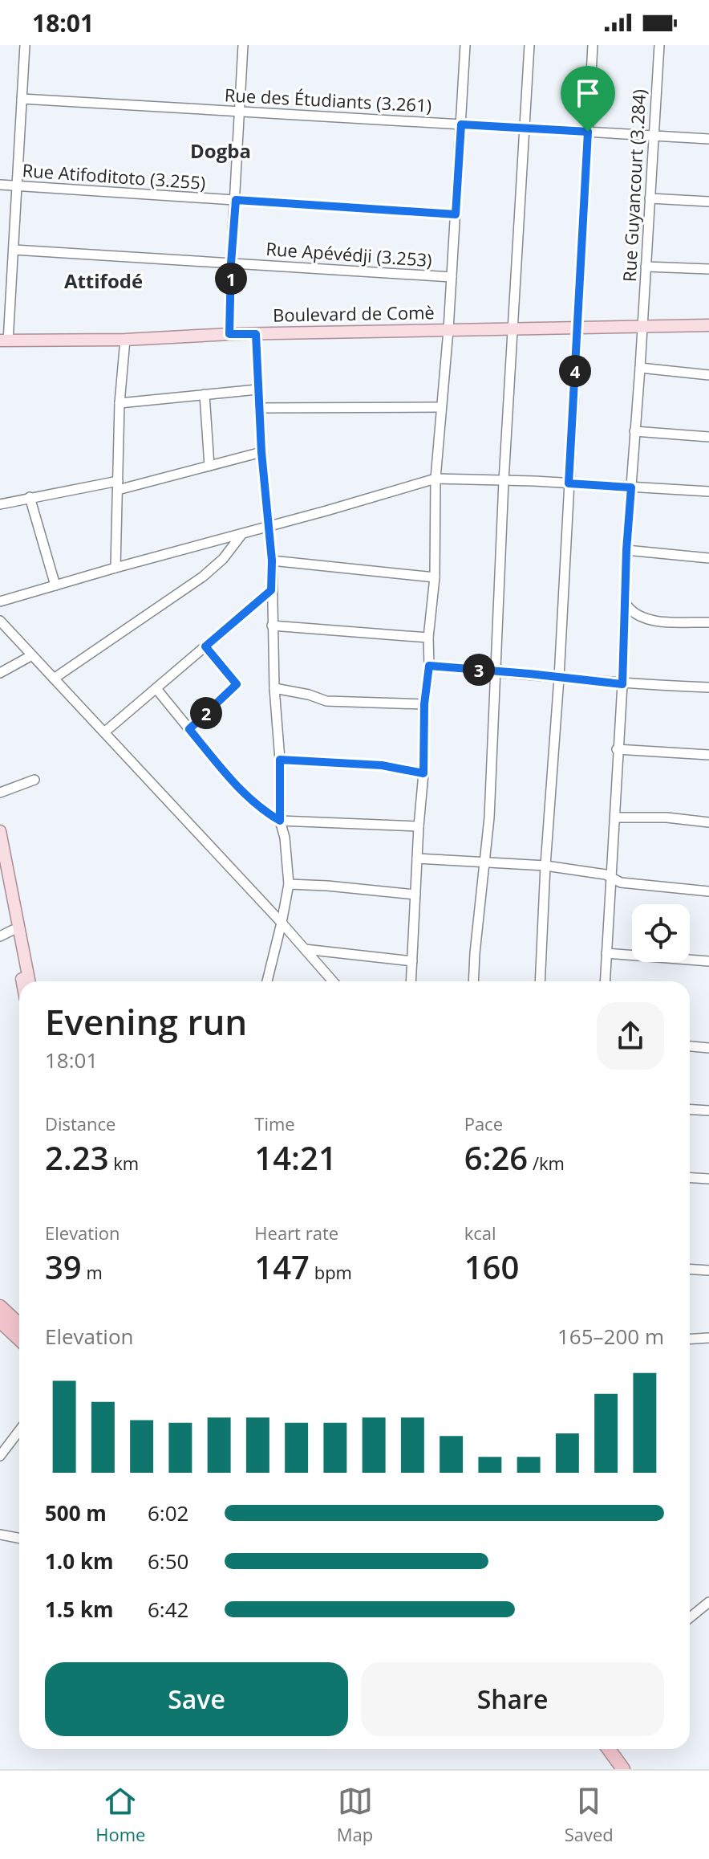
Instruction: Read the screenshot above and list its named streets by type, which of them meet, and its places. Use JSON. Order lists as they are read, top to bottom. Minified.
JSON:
{"streets":{"main road":["Boulevard de Comè"],"street":["Rue des Étudiants (3.261)","Rue Atifoditoto (3.255)","Rue Guyancourt (3.284)","Rue Apévédji (3.253)"]},"crossings":[["Rue des Étudiants (3.261)","Rue Guyancourt (3.284)"],["Rue Guyancourt (3.284)","Boulevard de Comè"]],"districts":["Dogba","Attifodé"],"page":{"status":"18:01","pins":["1","4","3","2"],"heading":["Evening run","18:01"],"stats":[["Distance","2.23 km"],["Time","14:21"],["Pace","6:26 /km"],["Elevation","39 m"],["Heart rate","147 bpm"],["kcal","160"]],"chart":["Elevation","165–200 m"],"list":[{"name":"500 m","note":"6:02"},{"name":"1.0 km","note":"6:50"},{"name":"1.5 km","note":"6:42"}],"buttons":["Save","Share"],"tabs":["Home","Map","Saved"]}}
